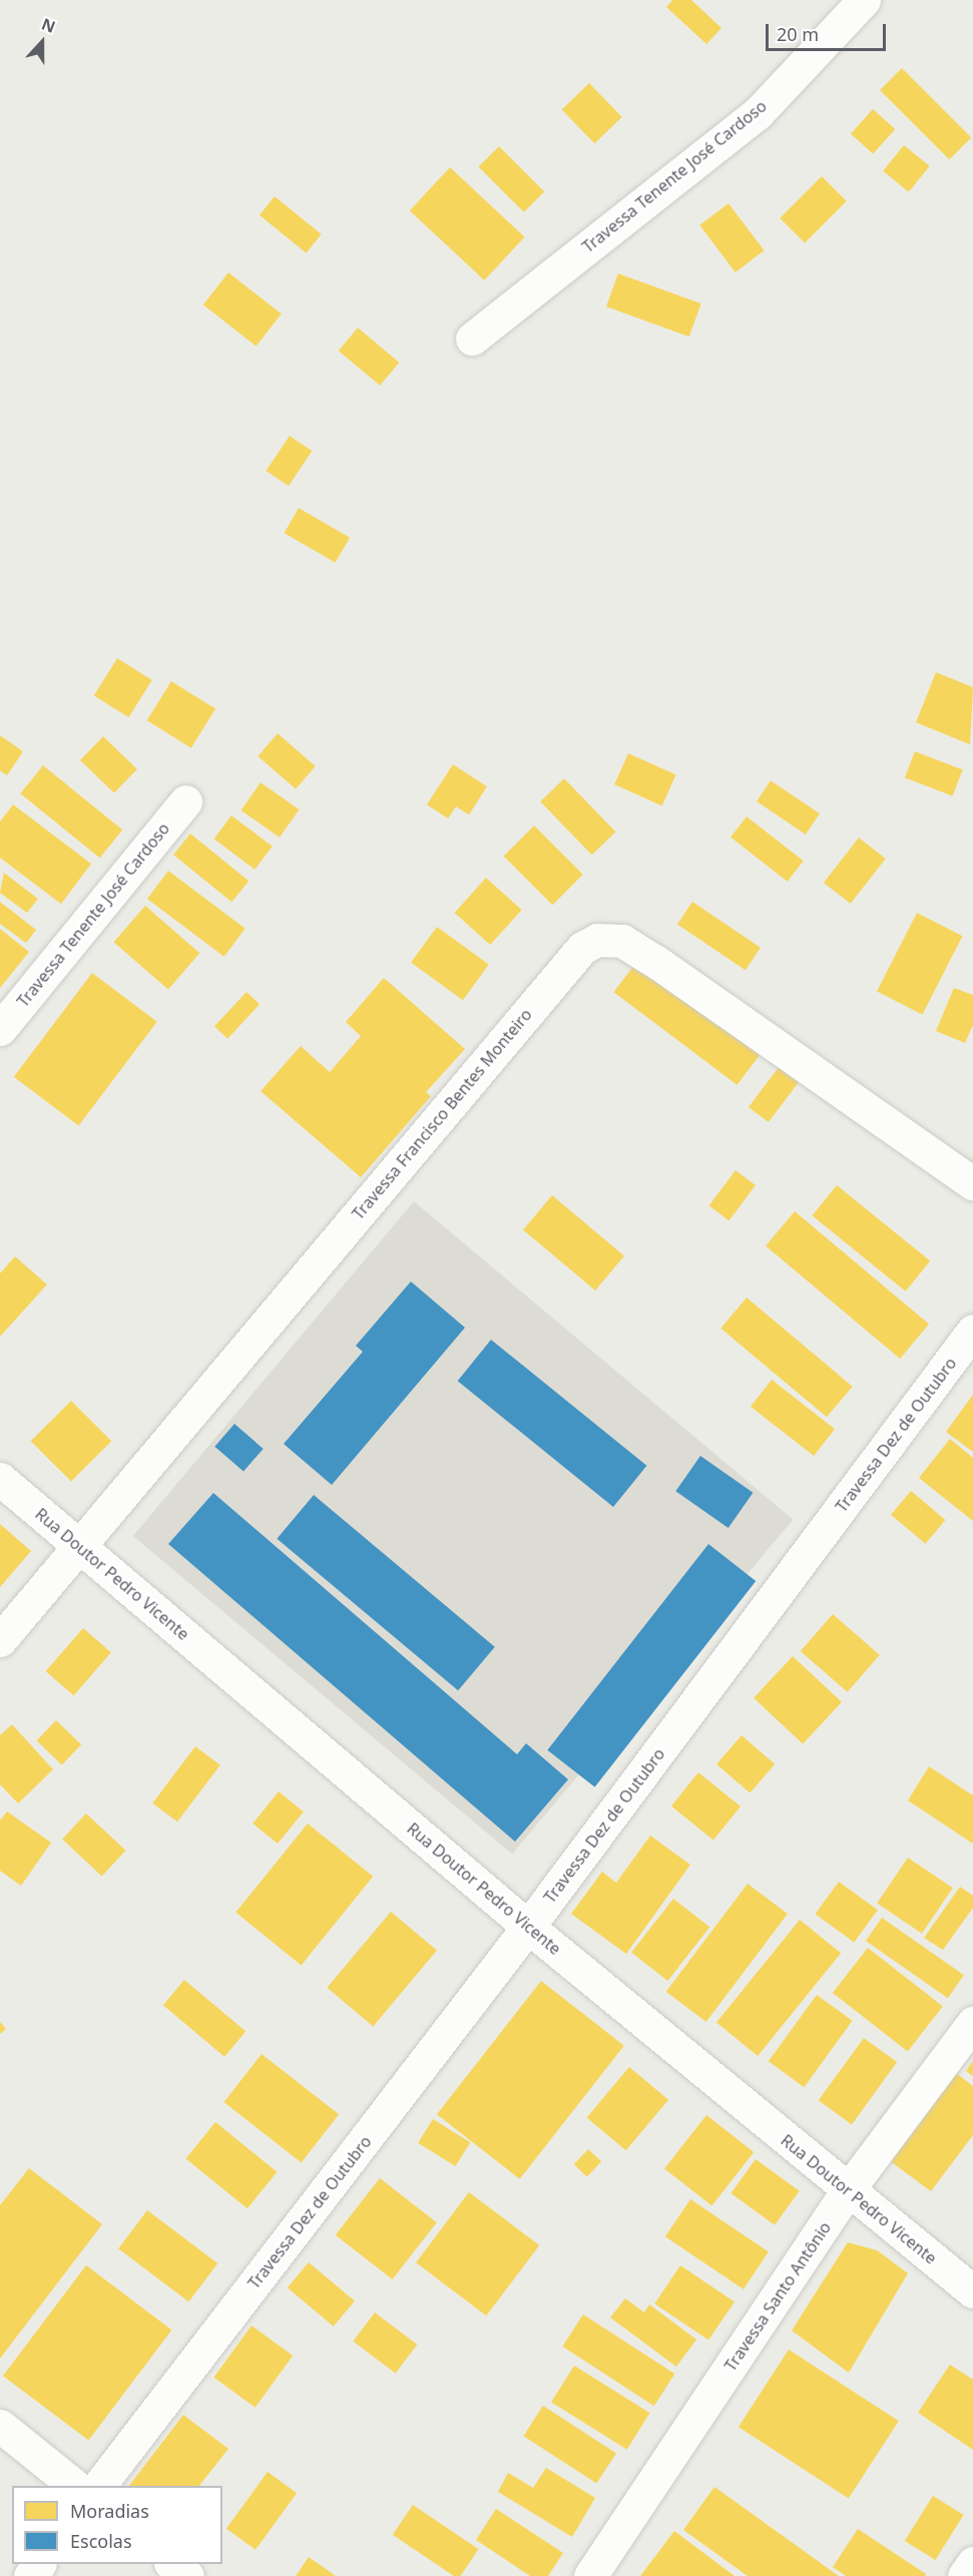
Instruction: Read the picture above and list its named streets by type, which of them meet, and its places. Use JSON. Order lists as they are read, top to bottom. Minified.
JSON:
{"streets":{"street":["Travessa Tenente José Cardoso","Travessa Francisco Bentes Monteiro","Travessa Dez de Outubro","Rua Doutor Pedro Vicente","Travessa Santo Antônio"]},"crossings":[["Travessa Francisco Bentes Monteiro","Rua Doutor Pedro Vicente"],["Travessa Dez de Outubro","Rua Doutor Pedro Vicente"],["Rua Doutor Pedro Vicente","Travessa Santo Antônio"]],"legend":["Moradias","Escolas"],"scale_bar":"20 m","north":"top"}
